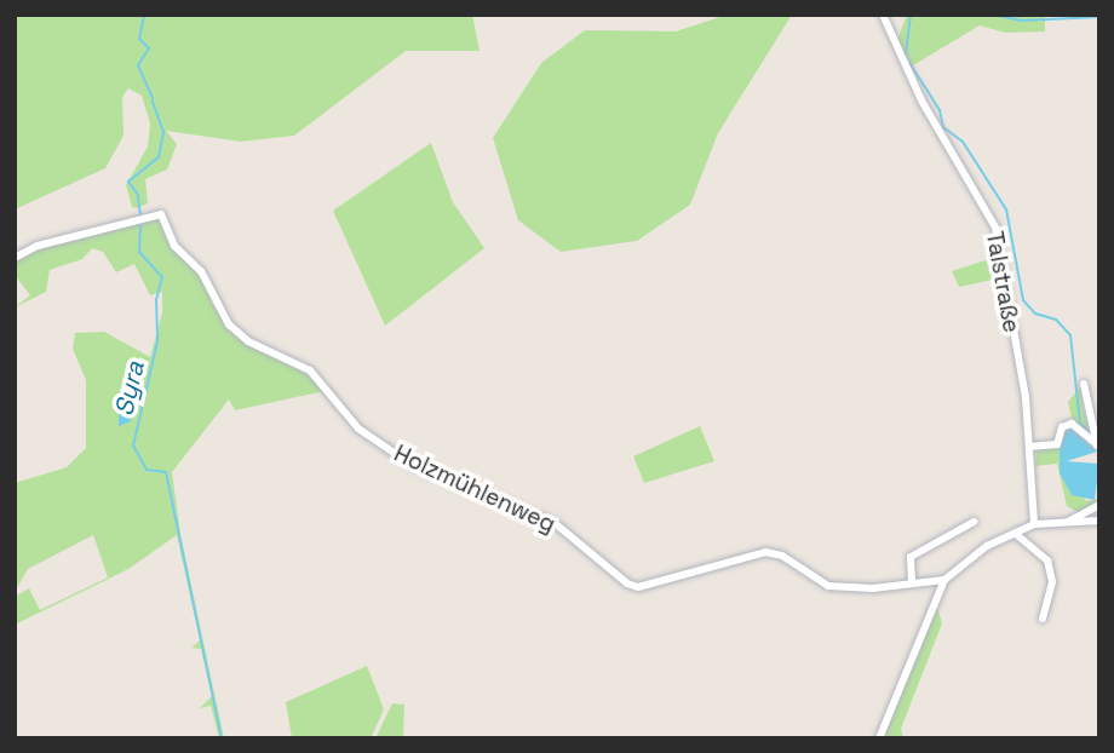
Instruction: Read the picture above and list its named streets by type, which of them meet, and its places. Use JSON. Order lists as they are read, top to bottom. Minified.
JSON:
{"streets":{"street":["Talstraße","Holzmühlenweg"]},"water":["Syra"]}
